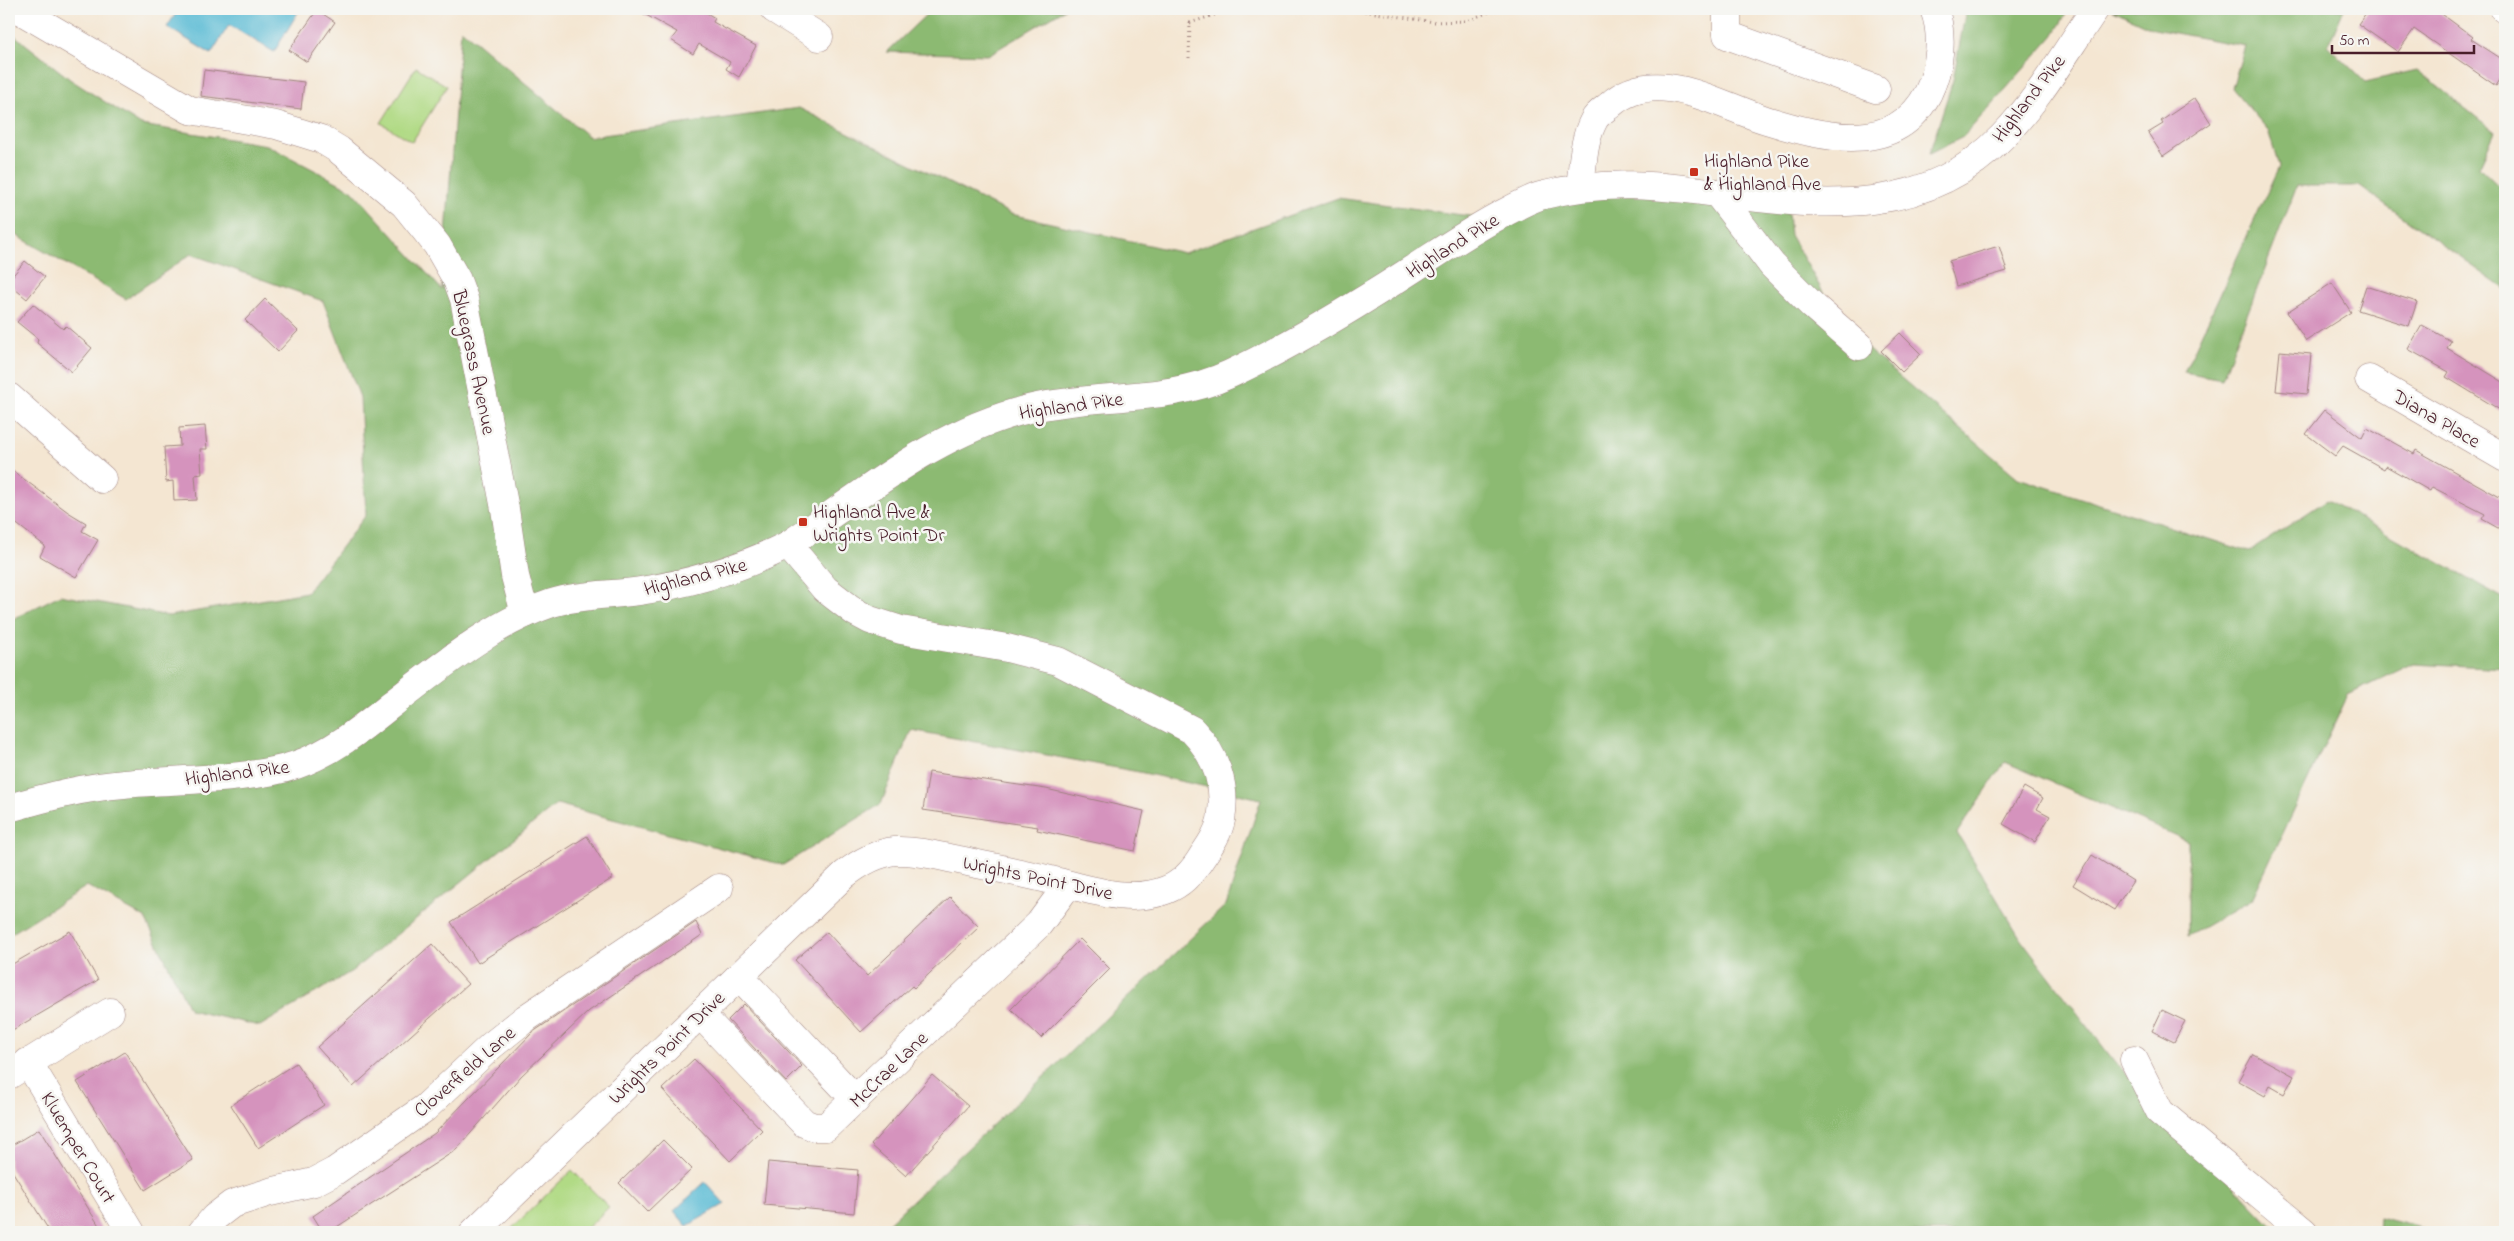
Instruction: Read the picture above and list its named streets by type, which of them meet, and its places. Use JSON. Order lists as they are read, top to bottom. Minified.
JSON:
{"streets":{"street":["Highland Pike","Bluegrass Avenue","Diana Place","Wrights Point Drive","McCrae Lane","Cloverfield Lane","Kluemper Court"]},"crossings":[["Highland Pike","Bluegrass Avenue"],["Highland Pike","Wrights Point Drive"],["Wrights Point Drive","McCrae Lane"]],"places":{"transit":["Highland Pike & Highland Ave","Highland Ave & Wrights Point Dr"]},"scale_bar":"50 m"}
